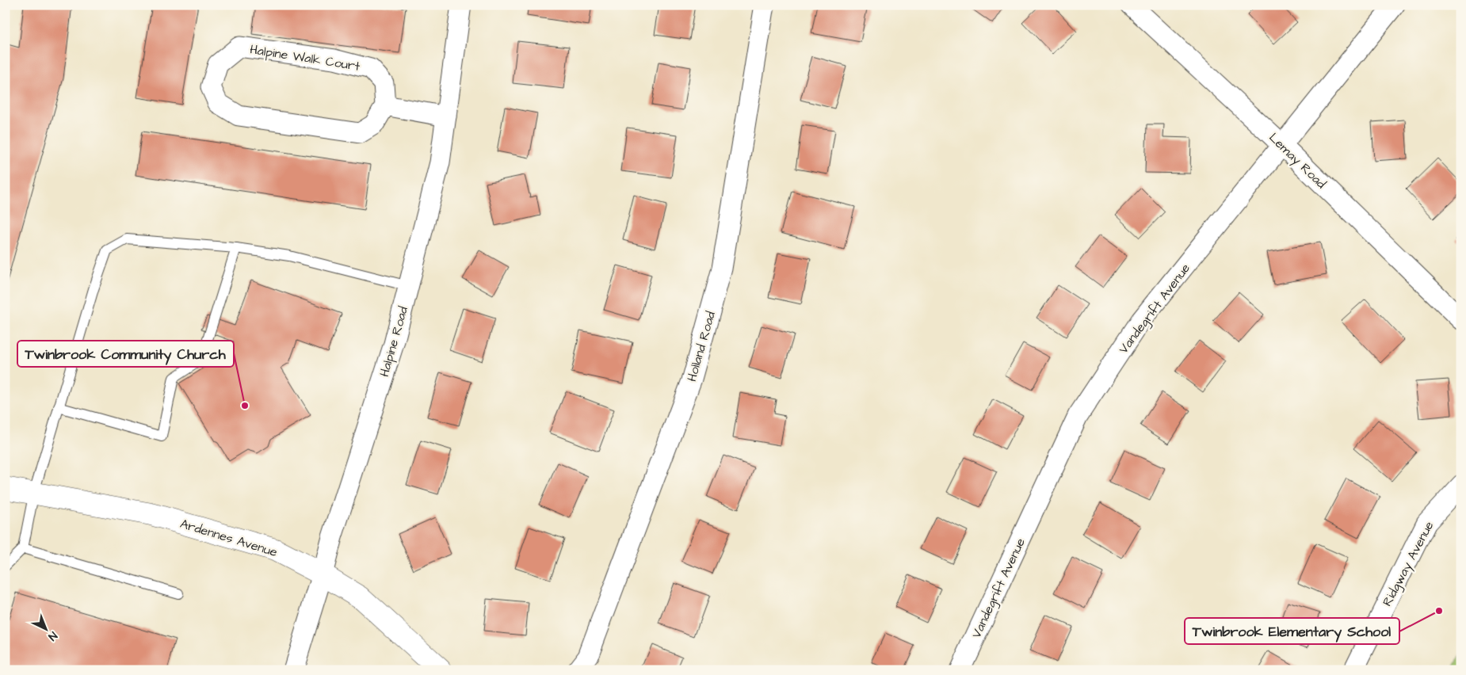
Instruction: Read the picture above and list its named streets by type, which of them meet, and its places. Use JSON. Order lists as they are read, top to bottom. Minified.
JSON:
{"streets":{"street":["Halpine Walk Court","Lemay Road","Vandegrift Avenue","Halpine Road","Holland Road","Ardennes Avenue","Ridgway Avenue"]},"crossings":[["Lemay Road","Vandegrift Avenue"],["Halpine Road","Ardennes Avenue"]],"places":["Twinbrook Community Church","Twinbrook Elementary School"],"north":"bottom right"}
